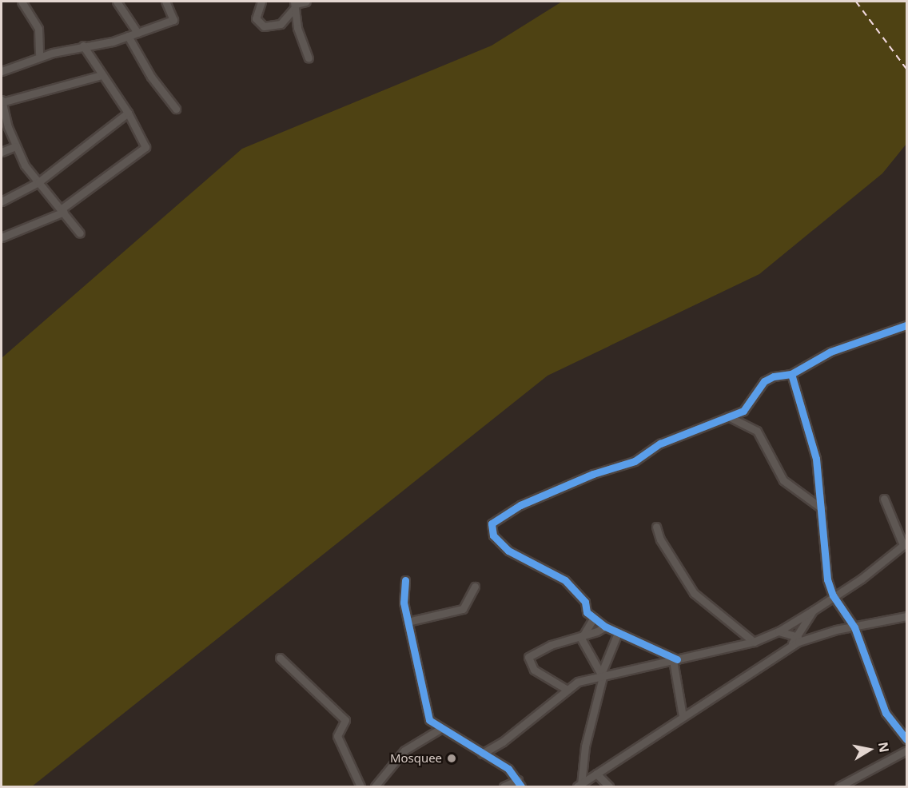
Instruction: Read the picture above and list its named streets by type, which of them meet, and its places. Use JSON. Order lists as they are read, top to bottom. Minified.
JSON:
{"places":["Mosquee"],"north":"right"}
